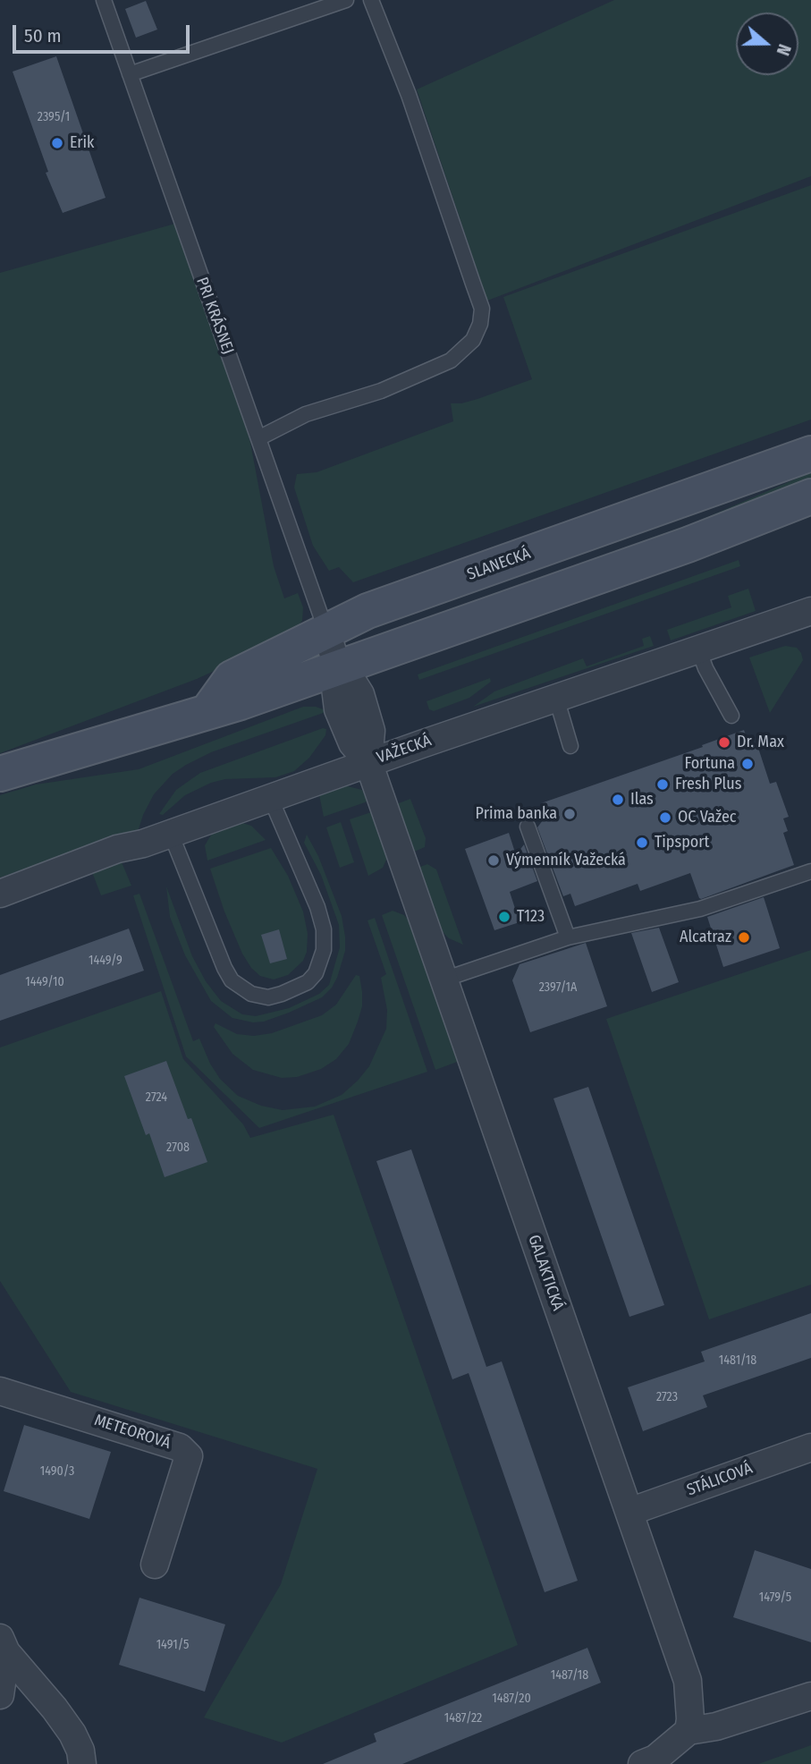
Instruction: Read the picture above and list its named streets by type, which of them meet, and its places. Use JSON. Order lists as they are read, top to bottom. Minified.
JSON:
{"streets":{"main road":["SLANECKÁ"],"street":["VAŽECKÁ","GALAKTICKÁ","METEOROVÁ","STÁLICOVÁ"],"lane":["PRI KRÁSNEJ"]},"crossings":[["PRI KRÁSNEJ","SLANECKÁ"],["PRI KRÁSNEJ","GALAKTICKÁ"],["SLANECKÁ","GALAKTICKÁ"],["VAŽECKÁ","GALAKTICKÁ"],["GALAKTICKÁ","STÁLICOVÁ"]],"places":["Erik","Dr. Max","Fortuna","Fresh Plus","Ilas","Prima banka","OC Važec","Tipsport","Výmenník Važecká","T123","Alcatraz"],"house_numbers":["2395/1","1449/9","1449/10","2397/1A","2724","2708","1481/18","2723","1490/3","1479/5","1491/5","1487/18","1487/20","1487/22"],"scale_bar":"50 m","north":"right"}
